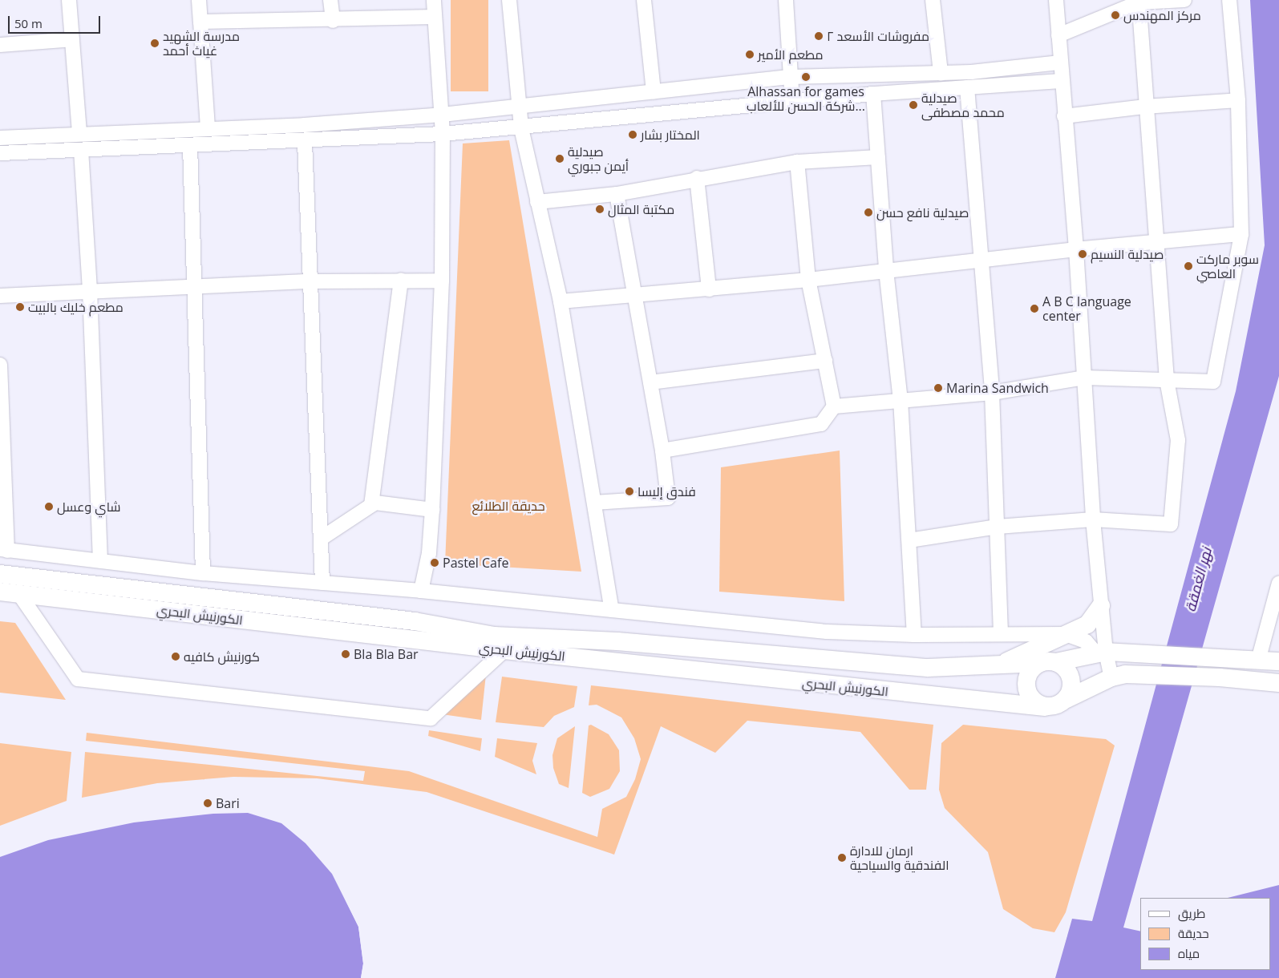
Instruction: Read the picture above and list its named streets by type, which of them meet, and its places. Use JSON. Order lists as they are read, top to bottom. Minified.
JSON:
{"streets":{"main road":["الكورنيش البحري"]},"water":["نهر الغمقة"],"parks":["حديقة الطلائع"],"places":["مركز المهندس","مفروشات الأسعد ٢","مدرسة الشهيد غياث أحمد","مطعم الأمير","Alhassan for games شركة الحسن للألعاب...","صيدلية محمد مصطفى","المختار بشار","صيدلية أيمن جبوري","مكتبة المثال","صيدلية نافع حسن","صيدلية النسيم","سوبر ماركت العاصي","مطعم خليك بالبيت","A B C language center","Marina Sandwich","فندق إليسا","شاي وعسل","Pastel Cafe","Bla Bla Bar","كورنيش كافيه","Bari","ارمان للادارة الفندقية والسياحية"],"legend":["طريق","حديقة","مياه"],"scale_bar":"50 m"}
